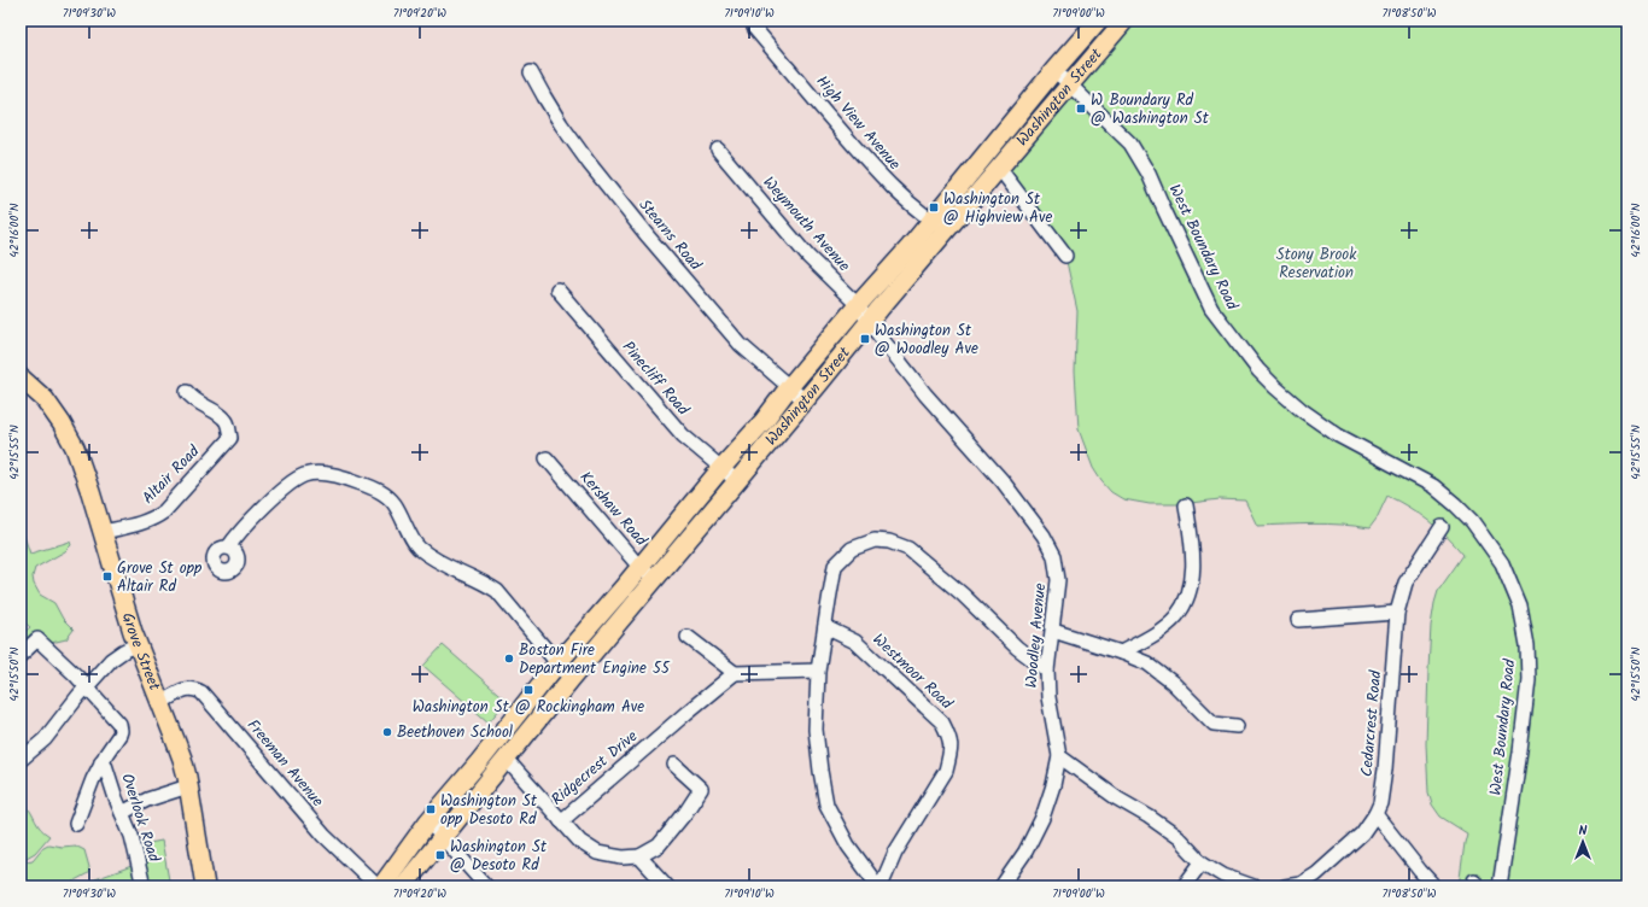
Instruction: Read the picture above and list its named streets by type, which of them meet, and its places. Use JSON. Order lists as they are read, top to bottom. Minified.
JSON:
{"streets":{"main road":["Washington Street","Grove Street"],"street":["High View Avenue","Weymouth Avenue","Stearns Road","West Boundary Road","Pinecliff Road","Altair Road","Kershaw Road","Woodley Avenue","Westmoor Road","Cedarcrest Road","Freeman Avenue","Ridgecrest Drive","Overlook Road"]},"crossings":[["Washington Street","High View Avenue"],["Washington Street","Weymouth Avenue"],["Washington Street","Stearns Road"],["Washington Street","West Boundary Road"],["Washington Street","Pinecliff Road"],["Washington Street","Kershaw Road"],["Washington Street","Woodley Avenue"],["Washington Street","Freeman Avenue"],["Washington Street","Ridgecrest Drive"],["Weymouth Avenue","Woodley Avenue"],["Altair Road","Grove Street"],["Grove Street","Freeman Avenue"]],"parks":["Stony Brook Reservation"],"places":{"transit":["W Boundary Rd @ Washington St","Washington St @ Highview Ave","Washington St @ Woodley Ave","Grove St opp Altair Rd","Washington St @ Rockingham Ave","Washington St opp Desoto Rd","Washington St @ Desoto Rd"],"other":["Boston Fire Department Engine 55","Beethoven School"]},"north":"top","coordinates":["71°09'30\"W","71°09'20\"W","71°09'10\"W","71°09'00\"W","71°08'50\"W","42°16'00\"N","42°15'55\"N","42°15'50\"N"]}
